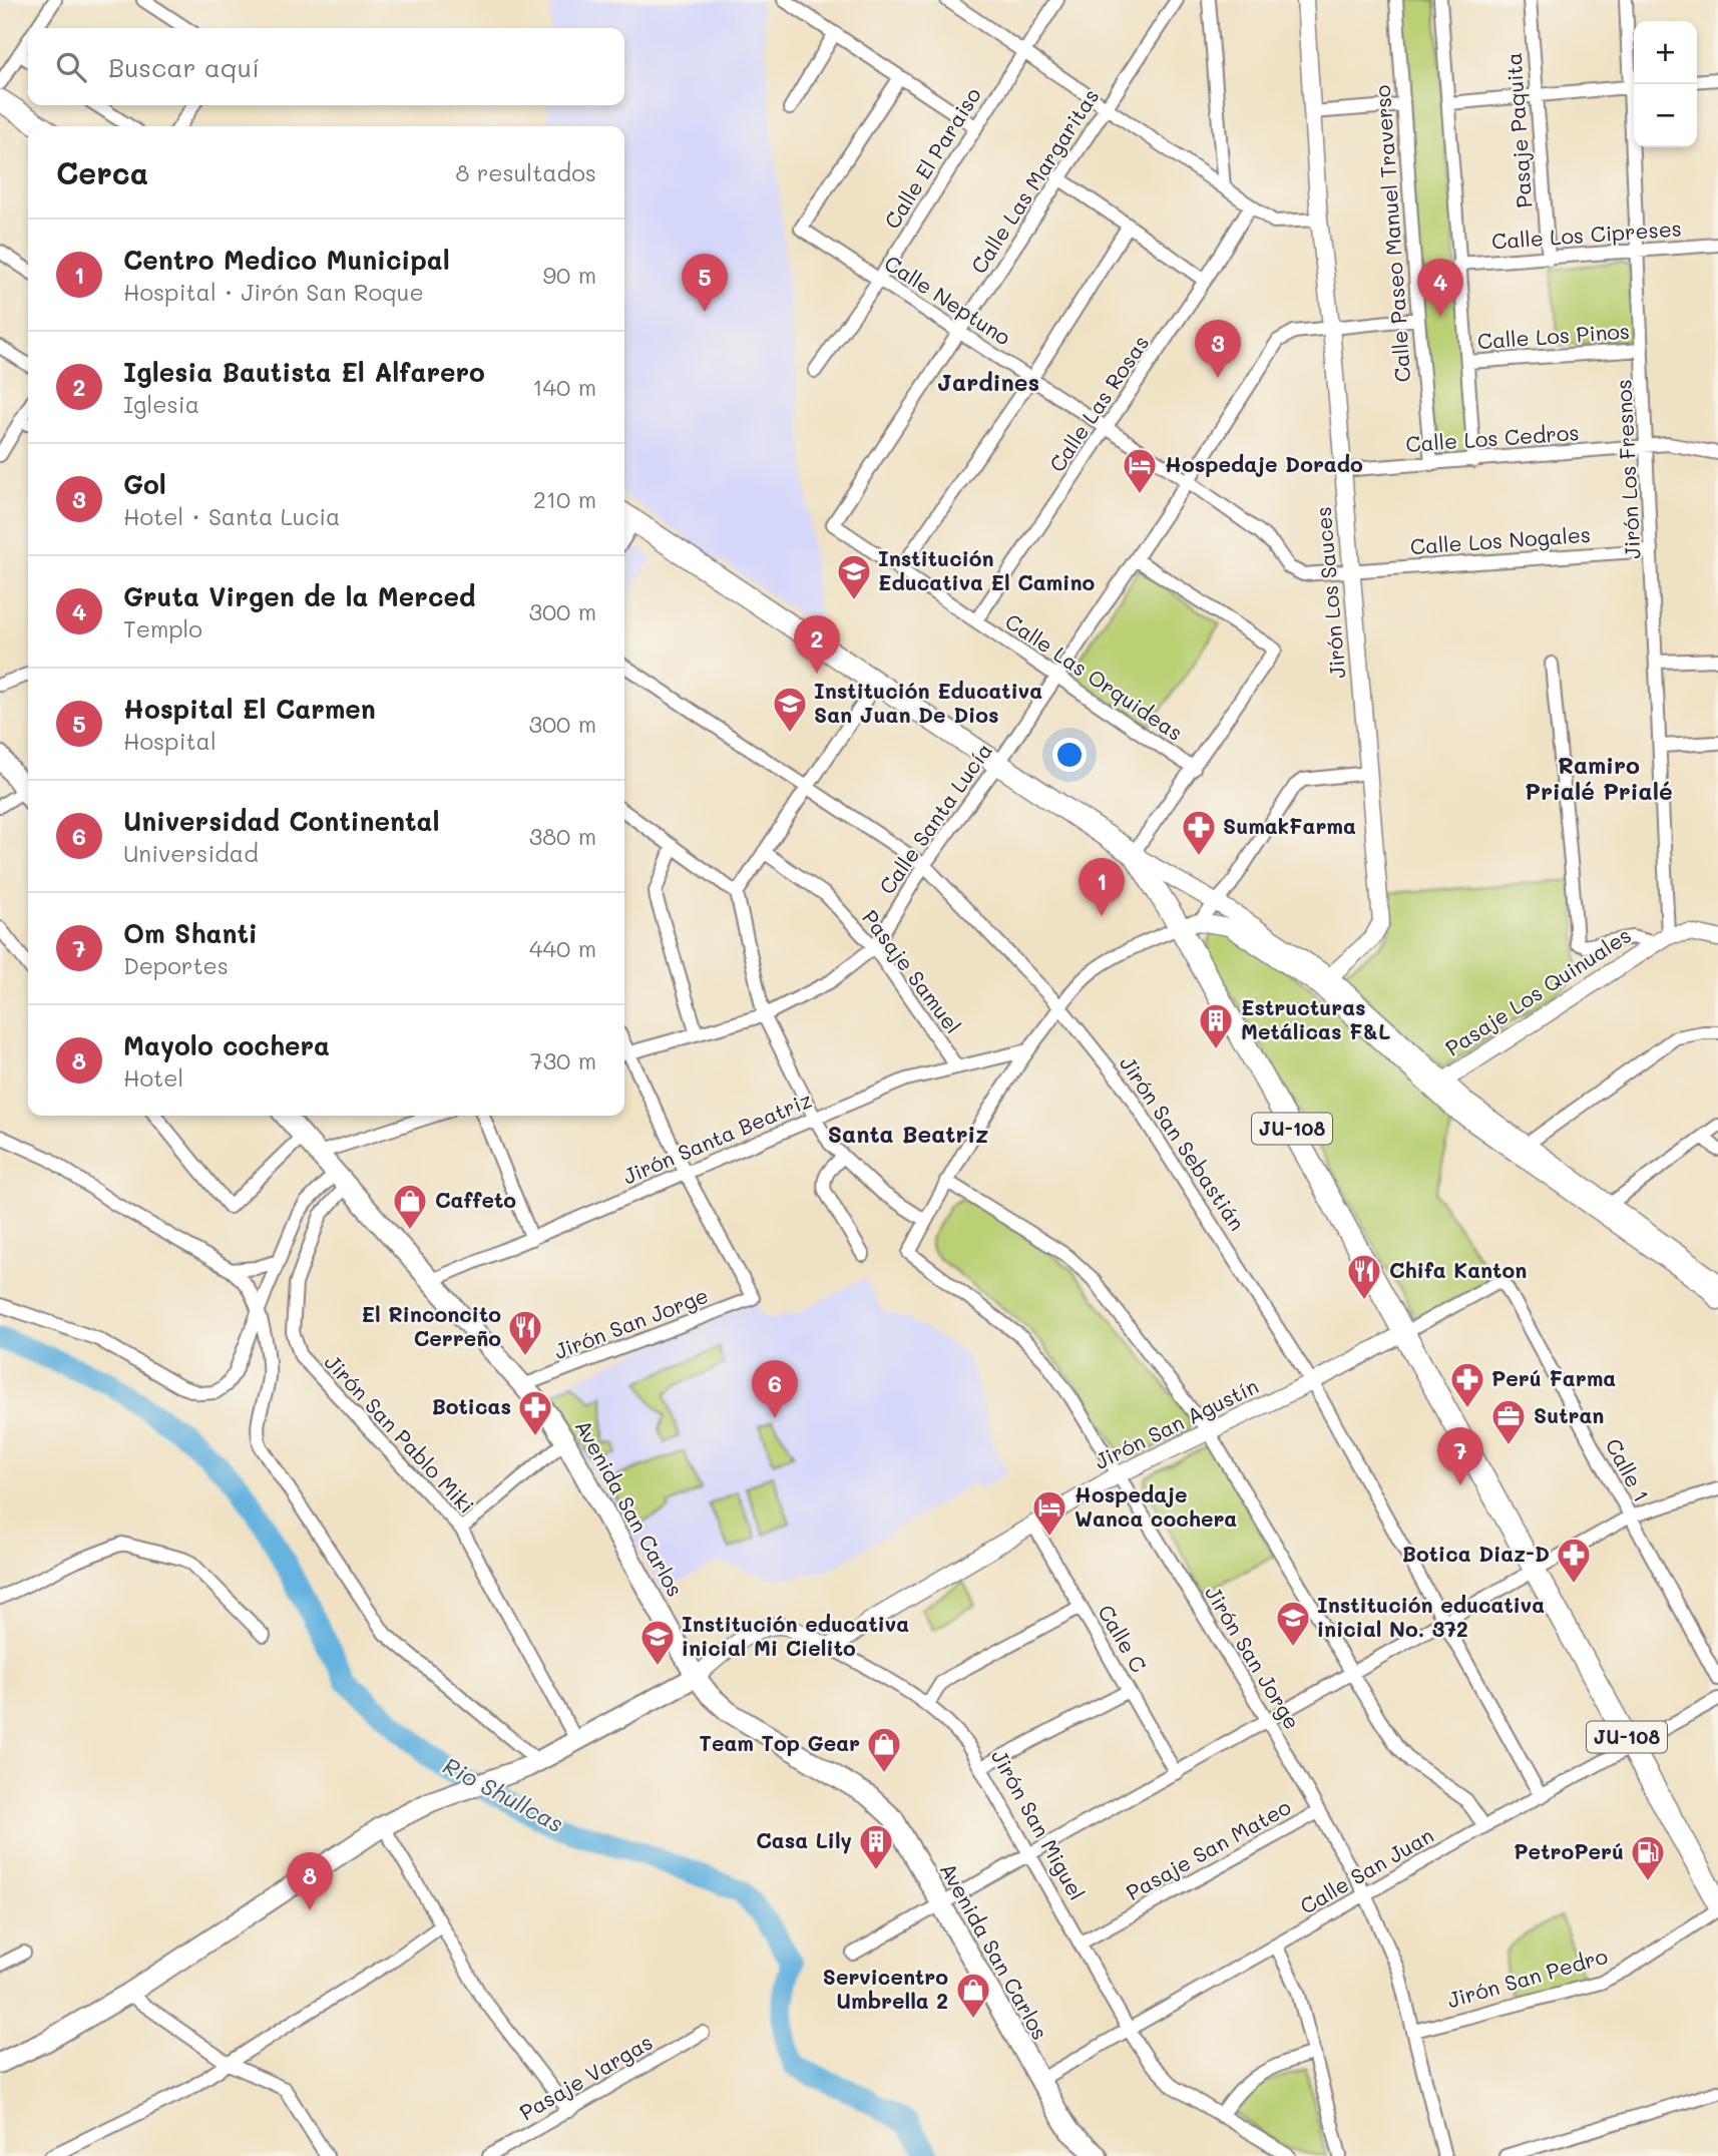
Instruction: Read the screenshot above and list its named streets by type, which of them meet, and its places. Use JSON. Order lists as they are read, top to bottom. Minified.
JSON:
{"streets":{"main road":["JU-108","Avenida San Carlos"],"street":["Pasaje Paquita","Calle El Paraiso","Calle Las Margaritas","Calle Paseo Manuel Traverso","Calle Los Cipreses","Calle Neptuno","Calle Los Pinos","Calle Las Rosas","Calle Los Cedros","Jirón Los Fresnos","Calle Los Nogales","Jirón Los Sauces","Calle Las Orquideas","Calle Santa Lucía","Pasaje Samuel","Pasaje Los Quinuales","Jirón Santa Beatriz","Jirón San Sebastián","Jirón San Jorge","Jirón San Agustín","Jirón San Pablo Miki","Calle 1","Calle C","Jirón San Miguel","Pasaje San Mateo","Calle San Juan","Jirón San Pedro","Pasaje Vargas"]},"crossings":[["Pasaje Paquita","Calle Los Cipreses"],["Calle El Paraiso","Calle Neptuno"],["Calle Las Margaritas","Calle Neptuno"],["Calle Las Margaritas","Calle Las Orquideas"],["Calle Paseo Manuel Traverso","Calle Los Cedros"],["Calle Paseo Manuel Traverso","Calle Santa Lucía"],["Calle Los Cipreses","Jirón Los Fresnos"],["Calle Neptuno","Calle Las Rosas"],["Calle Neptuno","Calle Los Nogales"],["Calle Neptuno","Jirón Los Sauces"],["Calle Neptuno","Calle Santa Lucía"],["Calle Los Pinos","Jirón Los Fresnos"],["Calle Las Rosas","Calle Las Orquideas"],["Calle Los Cedros","Jirón Los Fresnos"],["Calle Los Cedros","Jirón Los Sauces"],["Jirón Los Fresnos","Calle Los Nogales"],["Jirón Los Fresnos","Pasaje Los Quinuales"],["Calle Los Nogales","Jirón Los Sauces"],["Jirón Los Sauces","Calle Santa Lucía"],["Calle Las Orquideas","Calle Santa Lucía"],["Calle Santa Lucía","Pasaje Samuel"],["Calle Santa Lucía","JU-108"],["Calle Santa Lucía","Jirón San Sebastián"],["Pasaje Samuel","Jirón Santa Beatriz"],["JU-108","Jirón San Agustín"],["JU-108","Calle 1"],["JU-108","Calle San Juan"],["Jirón Santa Beatriz","Jirón San Jorge"],["Jirón Santa Beatriz","Avenida San Carlos"],["Jirón San Sebastián","Jirón San Agustín"],["Jirón San Sebastián","Calle San Juan"],["Jirón San Jorge","Jirón San Agustín"],["Jirón San Jorge","Avenida San Carlos"],["Jirón San Jorge","Pasaje San Mateo"],["Jirón San Jorge","Calle San Juan"],["Jirón San Jorge","Jirón San Pedro"],["Jirón San Agustín","Calle 1"],["Jirón San Agustín","Calle C"],["Jirón San Agustín","Jirón San Miguel"],["Jirón San Pablo Miki","Avenida San Carlos"],["Avenida San Carlos","Jirón San Miguel"],["Avenida San Carlos","Calle San Juan"],["Jirón San Miguel","Pasaje San Mateo"],["Jirón San Miguel","Calle San Juan"]],"districts":["Jardines","Ramiro Prialé Prialé","Santa Beatriz"],"water":["Rio Shullcas"],"places":{"hotel":["Hospedaje Dorado","Hospedaje Wanca cochera"],"school or university":["Institución Educativa El Camino","Institución Educativa San Juan De Dios","Institución educativa inicial No. 372","Institución educativa inicial Mi Cielito"],"pharmacy":["SumakFarma","Perú Farma","Boticas","Botica Diaz-D"],"building":["Estructuras Metálicas F&L","Casa Lily"],"shop":["Caffeto","Team Top Gear","Servicentro Umbrella 2"],"restaurant":["Chifa Kanton","El Rinconcito Cerreño"],"office":["Sutran"],"fuel station":["PetroPerú"]},"page":{"map_buttons":["+","−"],"search":"Buscar aquí","heading":["Cerca","8 resultados"],"list":[{"mark":"1","name":"Centro Medico Municipal","note":"Hospital · Jirón San Roque","value":"90 m"},{"mark":"2","name":"Iglesia Bautista El Alfarero","note":"Iglesia","value":"140 m"},{"mark":"3","name":"Gol","note":"Hotel · Santa Lucia","value":"210 m"},{"mark":"4","name":"Gruta Virgen de la Merced","note":"Templo","value":"300 m"},{"mark":"5","name":"Hospital El Carmen","note":"Hospital","value":"300 m"},{"mark":"6","name":"Universidad Continental","note":"Universidad","value":"380 m"},{"mark":"7","name":"Om Shanti","note":"Deportes","value":"440 m"},{"mark":"8","name":"Mayolo cochera","note":"Hotel","value":"730 m"}],"pins":["5","4","3","2","1","6","7","8"]}}
